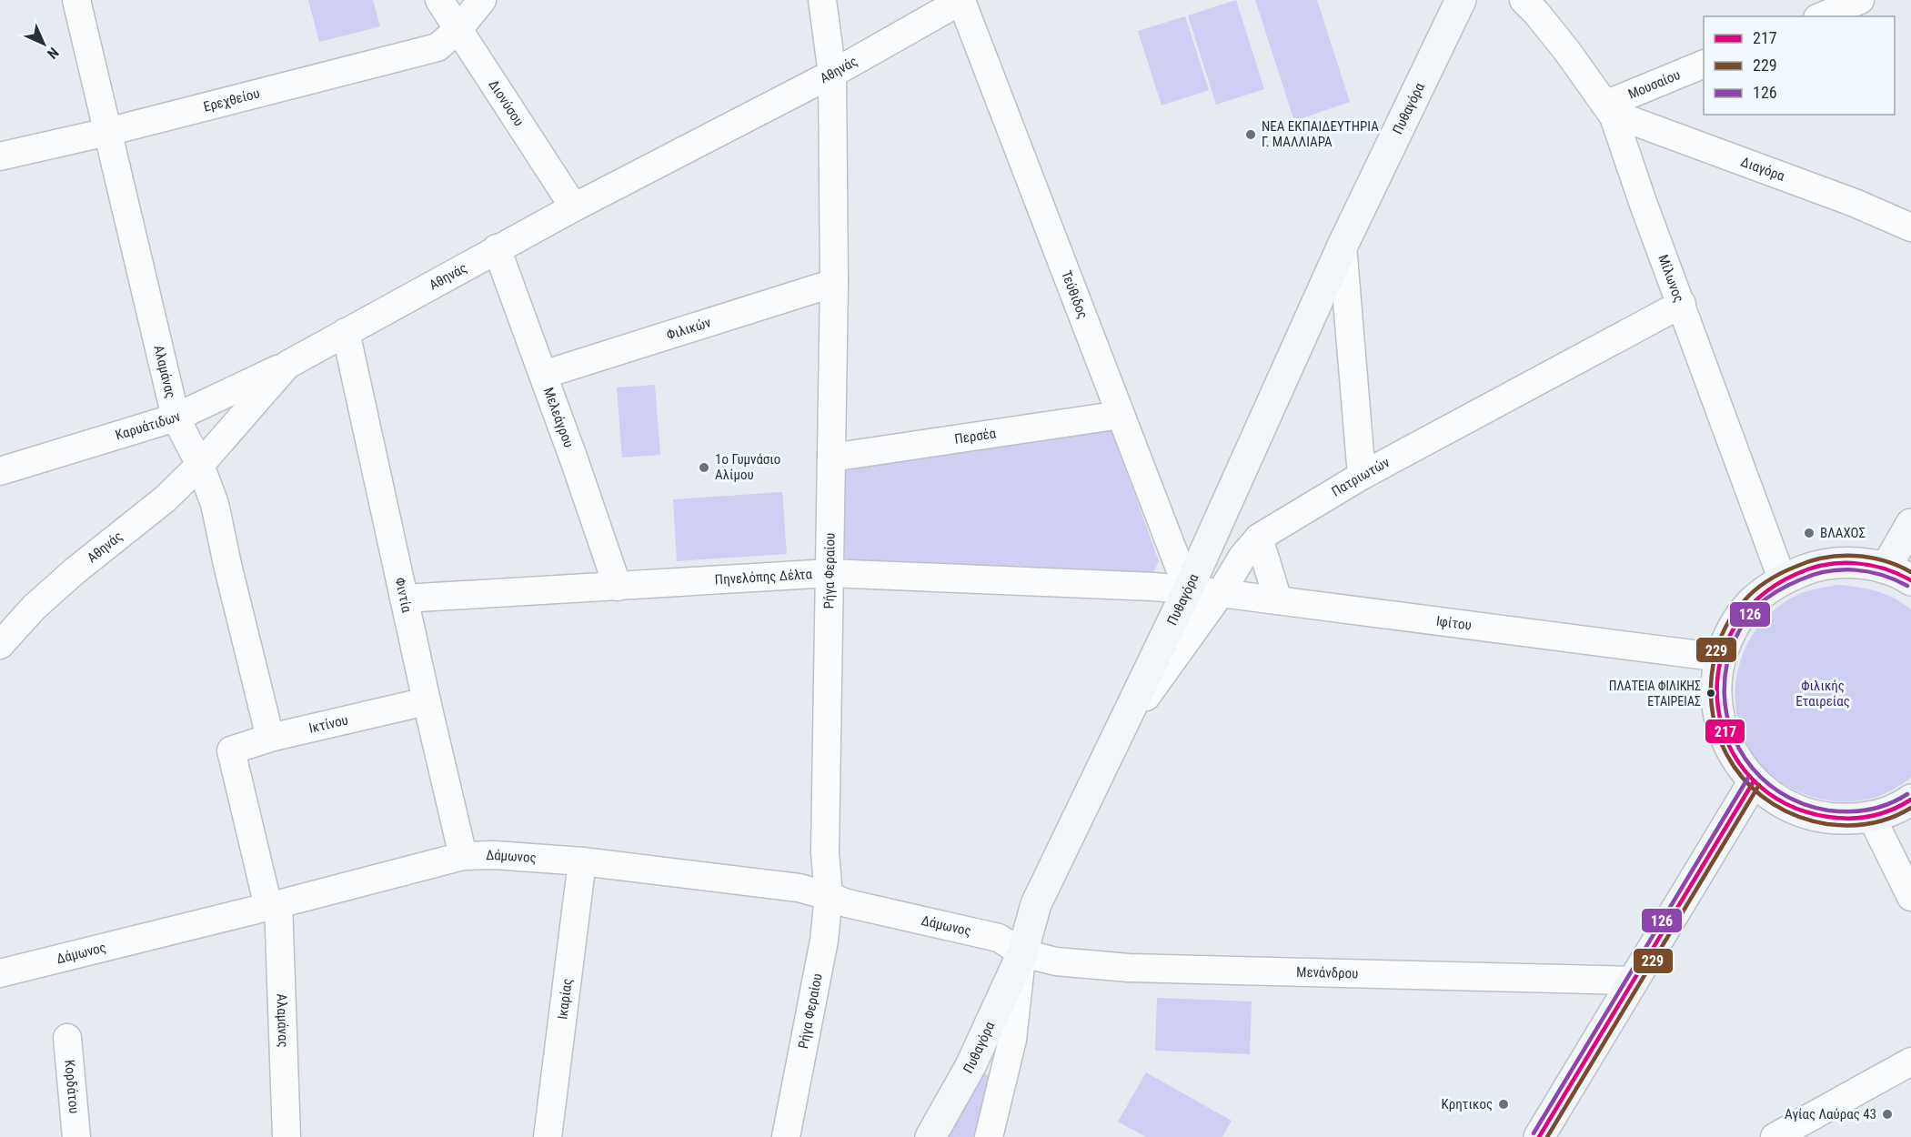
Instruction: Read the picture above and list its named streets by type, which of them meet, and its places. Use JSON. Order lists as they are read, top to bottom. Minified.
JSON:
{"streets":{"street":["Αθηνάς","Μουσαίου","Ερεχθείου","Διονύσου","Πυθαγόρα","Διαγόρα","Μίλωνος","Τεύθιδος","Φιλικών","Αλαμάνας","Μελεάγρου","Καρυάτιδων","Περσέα","Πατριωτών","Ρήγα Φεραίου","Πηνελόπης Δέλτα","Φιντία","Ιφίτου","Ικτίνου","Δάμωνος","Μενάνδρου","Ικαρίας","Κορδάτου"]},"crossings":[["Αθηνάς","Διονύσου"],["Αθηνάς","Τεύθιδος"],["Αθηνάς","Αλαμάνας"],["Αθηνάς","Μελεάγρου"],["Αθηνάς","Καρυάτιδων"],["Αθηνάς","Ρήγα Φεραίου"],["Αθηνάς","Φιντία"],["Μουσαίου","Διαγόρα"],["Μουσαίου","Μίλωνος"],["Ερεχθείου","Διονύσου"],["Ερεχθείου","Αλαμάνας"],["Πυθαγόρα","Τεύθιδος"],["Πυθαγόρα","Πατριωτών"],["Πυθαγόρα","Πηνελόπης Δέλτα"],["Πυθαγόρα","Ιφίτου"],["Πυθαγόρα","Δάμωνος"],["Πυθαγόρα","Μενάνδρου"],["Διαγόρα","Μίλωνος"],["Μίλωνος","Πατριωτών"],["Τεύθιδος","Περσέα"],["Τεύθιδος","Πηνελόπης Δέλτα"],["Τεύθιδος","Ιφίτου"],["Φιλικών","Μελεάγρου"],["Φιλικών","Ρήγα Φεραίου"],["Αλαμάνας","Καρυάτιδων"],["Αλαμάνας","Ικτίνου"],["Αλαμάνας","Δάμωνος"],["Μελεάγρου","Πηνελόπης Δέλτα"],["Περσέα","Ρήγα Φεραίου"],["Πατριωτών","Ιφίτου"],["Ρήγα Φεραίου","Πηνελόπης Δέλτα"],["Ρήγα Φεραίου","Δάμωνος"],["Πηνελόπης Δέλτα","Φιντία"],["Πηνελόπης Δέλτα","Ιφίτου"],["Φιντία","Ικτίνου"],["Φιντία","Δάμωνος"],["Δάμωνος","Μενάνδρου"],["Δάμωνος","Ικαρίας"]],"parks":["Φιλικής Εταιρείας"],"places":["ΝΕΑ ΕΚΠΑΙΔΕΥΤΗΡΙΑ Γ. ΜΑΛΛΙΑΡΑ","1ο Γυμνάσιο Αλίμου","ΒΛΑΧΟΣ","ΠΛΑΤΕΙΑ ΦΙΛΙΚΗΣ ΕΤΑΙΡΕΙΑΣ","Κρητικος","Αγίας Λαύρας 43"],"lines":["transit line 229","transit line 217","transit line 126"],"legend":["217","229","126"],"north":"bottom right"}
